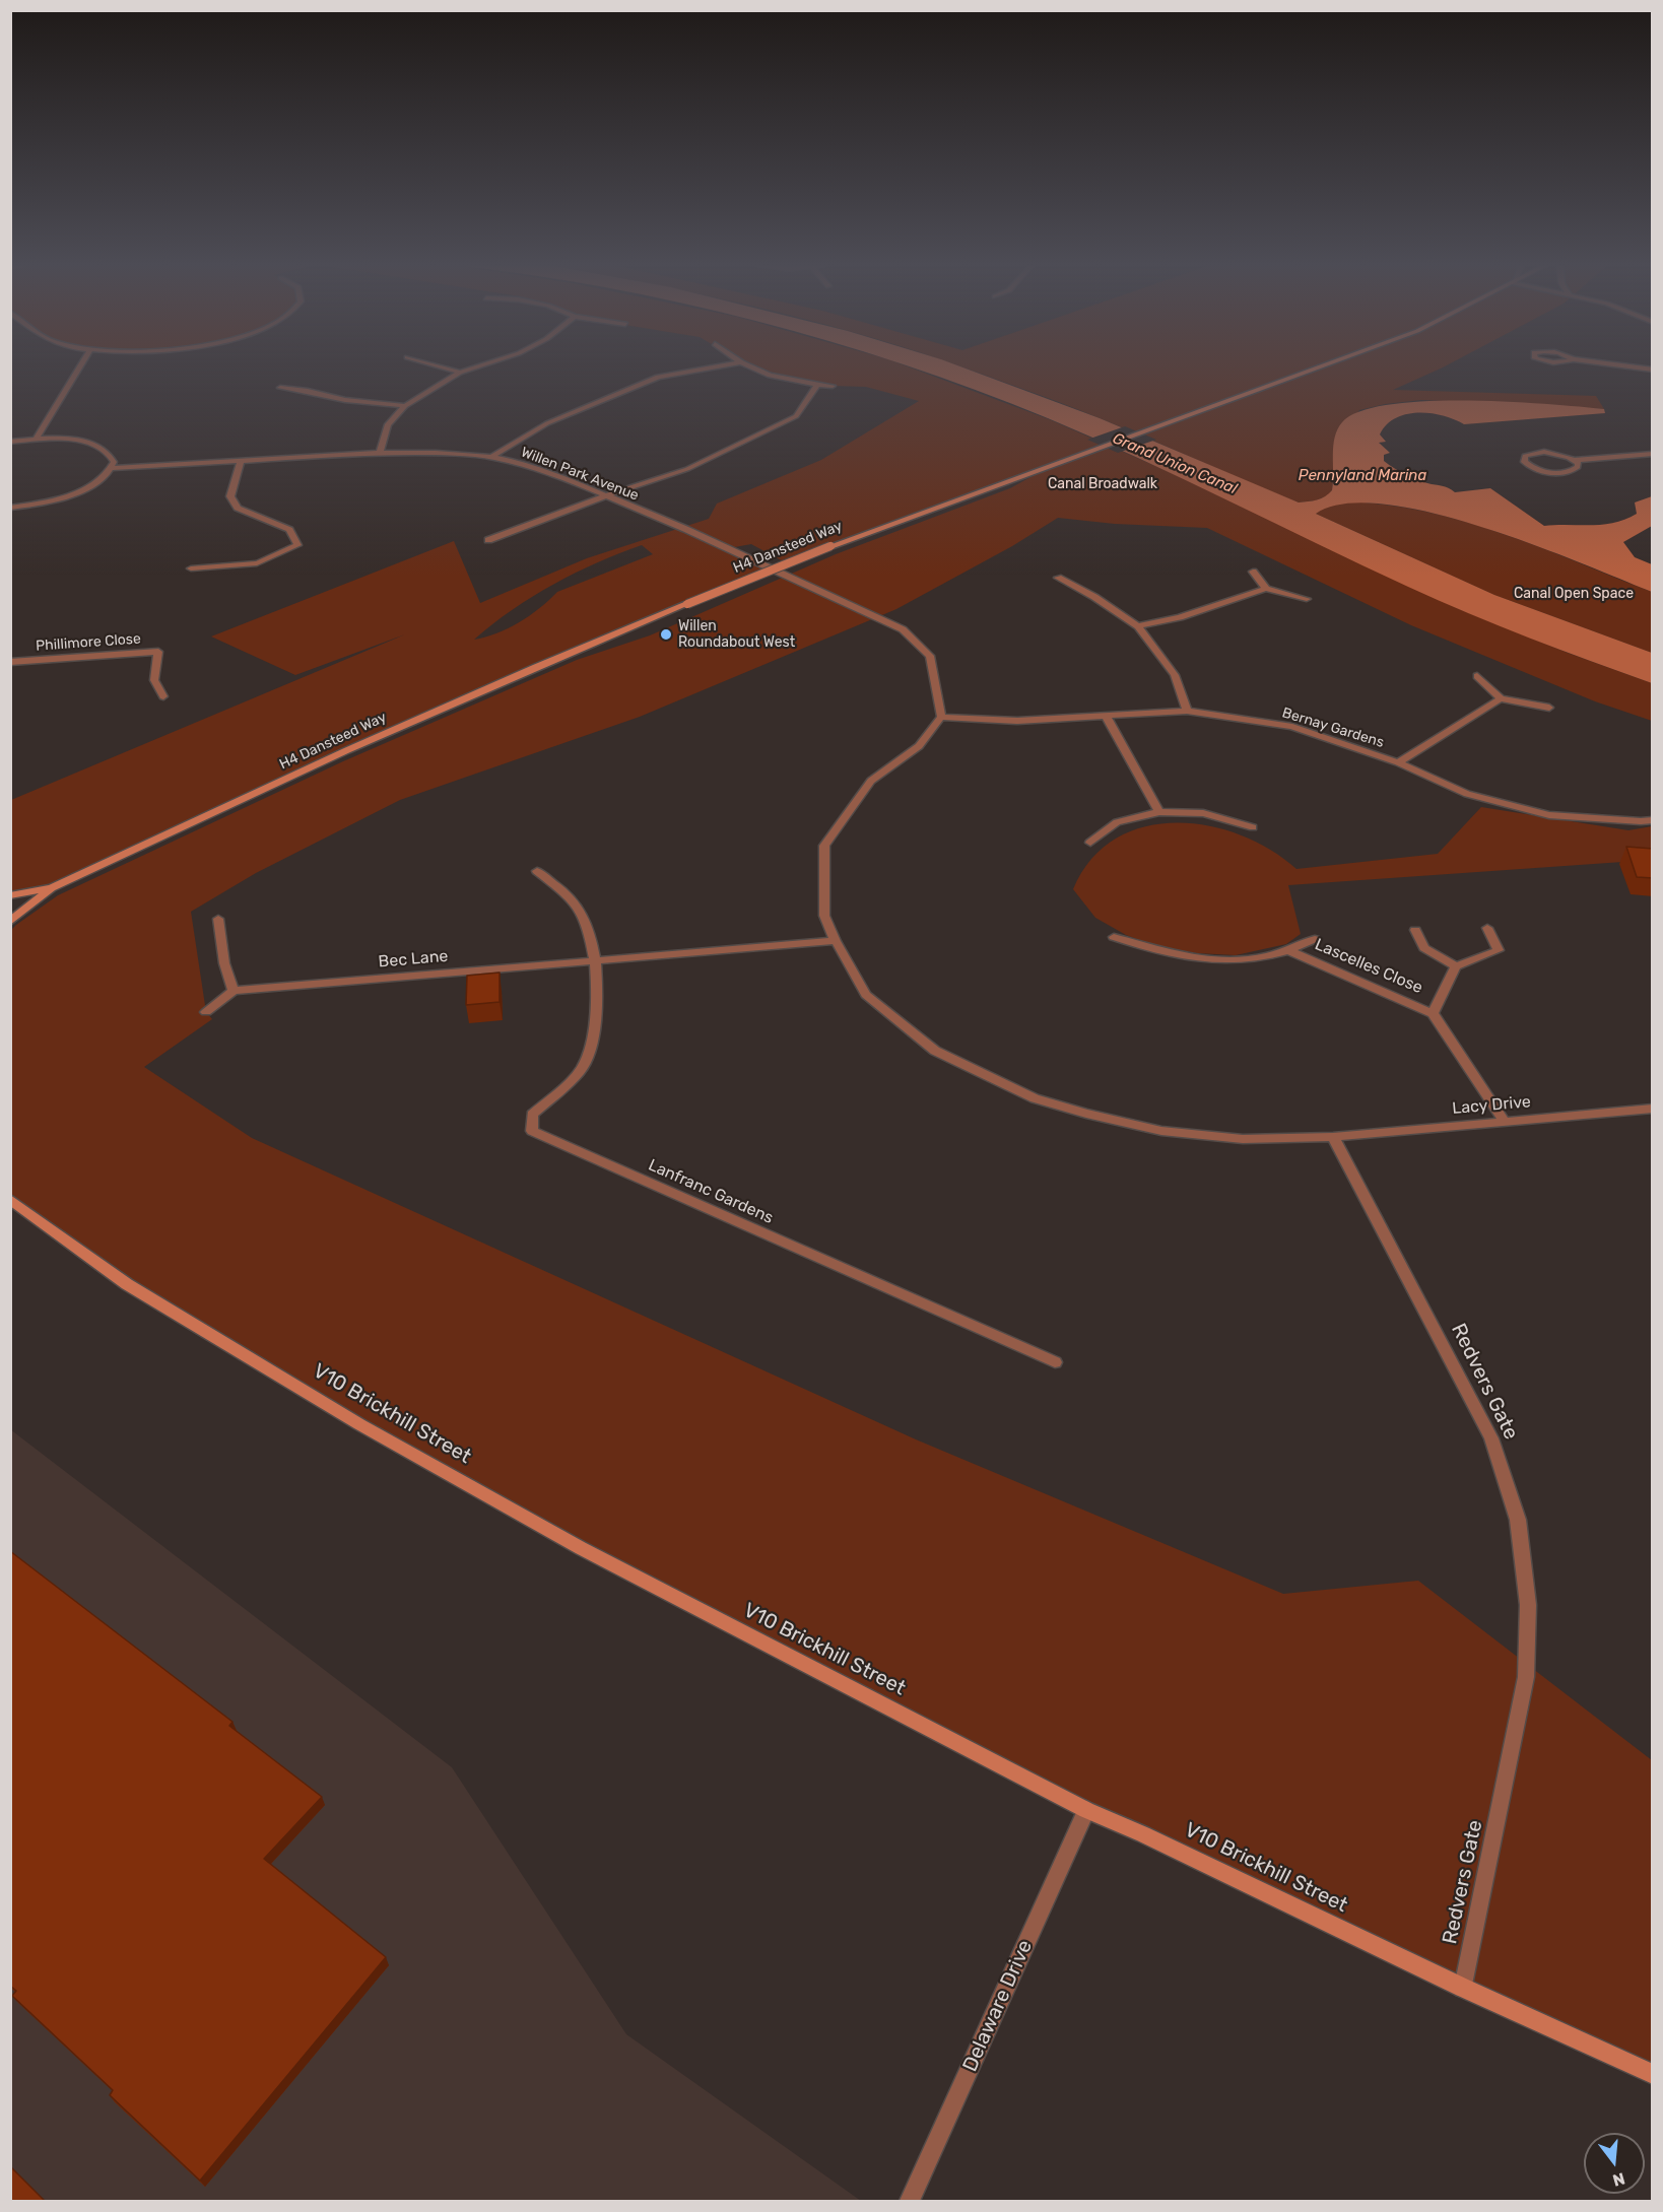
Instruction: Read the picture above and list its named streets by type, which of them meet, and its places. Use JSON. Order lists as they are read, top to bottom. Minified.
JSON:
{"streets":{"street":["Willen Park Avenue","H4 Dansteed Way","Phillimore Close","Bernay Gardens","Bec Lane","Lascelles Close","Lacy Drive","Lanfranc Gardens","Redvers Gate","V10 Brickhill Street","Delaware Drive"]},"crossings":[["Willen Park Avenue","Bernay Gardens"],["Willen Park Avenue","Lacy Drive"],["Bernay Gardens","Lacy Drive"],["Bec Lane","Lacy Drive"],["Bec Lane","Lanfranc Gardens"],["Lascelles Close","Lacy Drive"],["Lacy Drive","Redvers Gate"],["Redvers Gate","V10 Brickhill Street"],["V10 Brickhill Street","Delaware Drive"]],"water":["Grand Union Canal","Pennyland Marina"],"parks":["Canal Broadwalk","Canal Open Space"],"places":["Willen Roundabout West"],"north":"bottom"}
